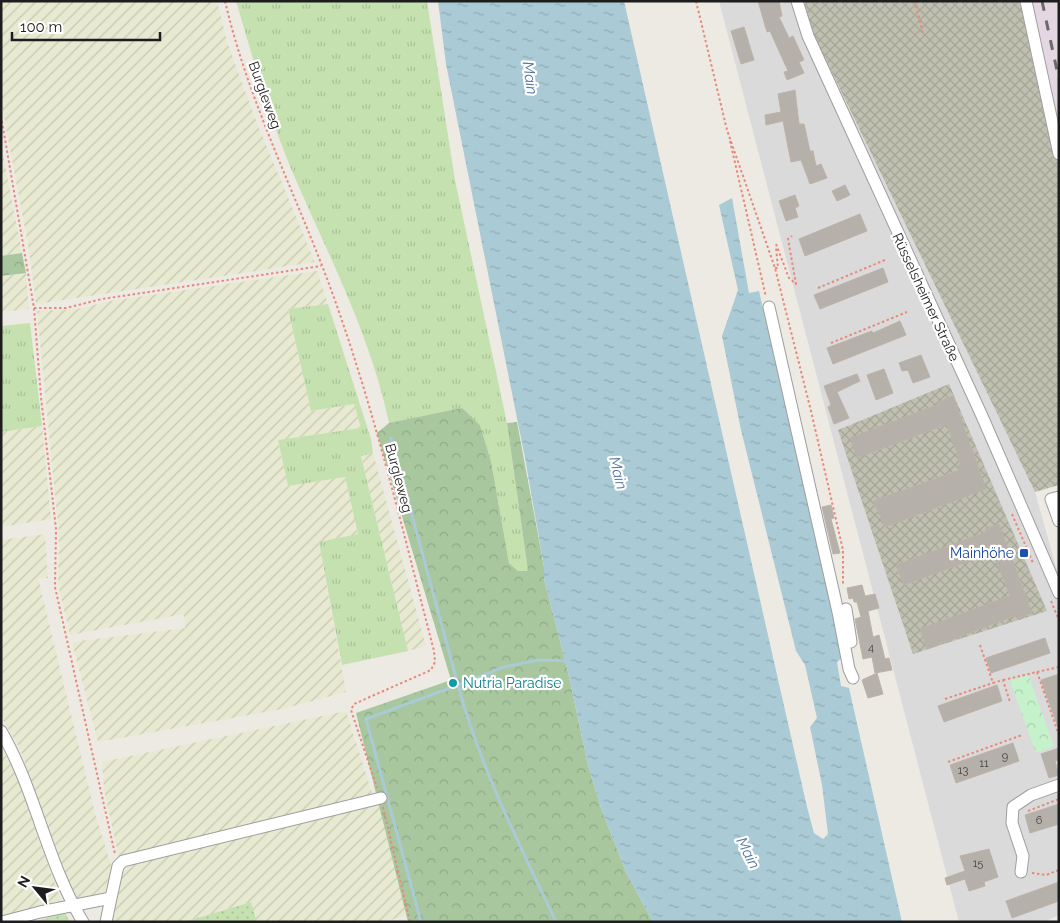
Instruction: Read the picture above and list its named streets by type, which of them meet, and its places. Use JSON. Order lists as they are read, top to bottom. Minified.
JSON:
{"streets":{"street":["Rüsselsheimer Straße"],"path":["Burgleweg"]},"water":["Main"],"places":{"transit":["Mainhöhe"],"other":["Nutria Paradise"]},"house_numbers":["4","9","11","13","6","15"],"scale_bar":"100 m","north":"top left"}
